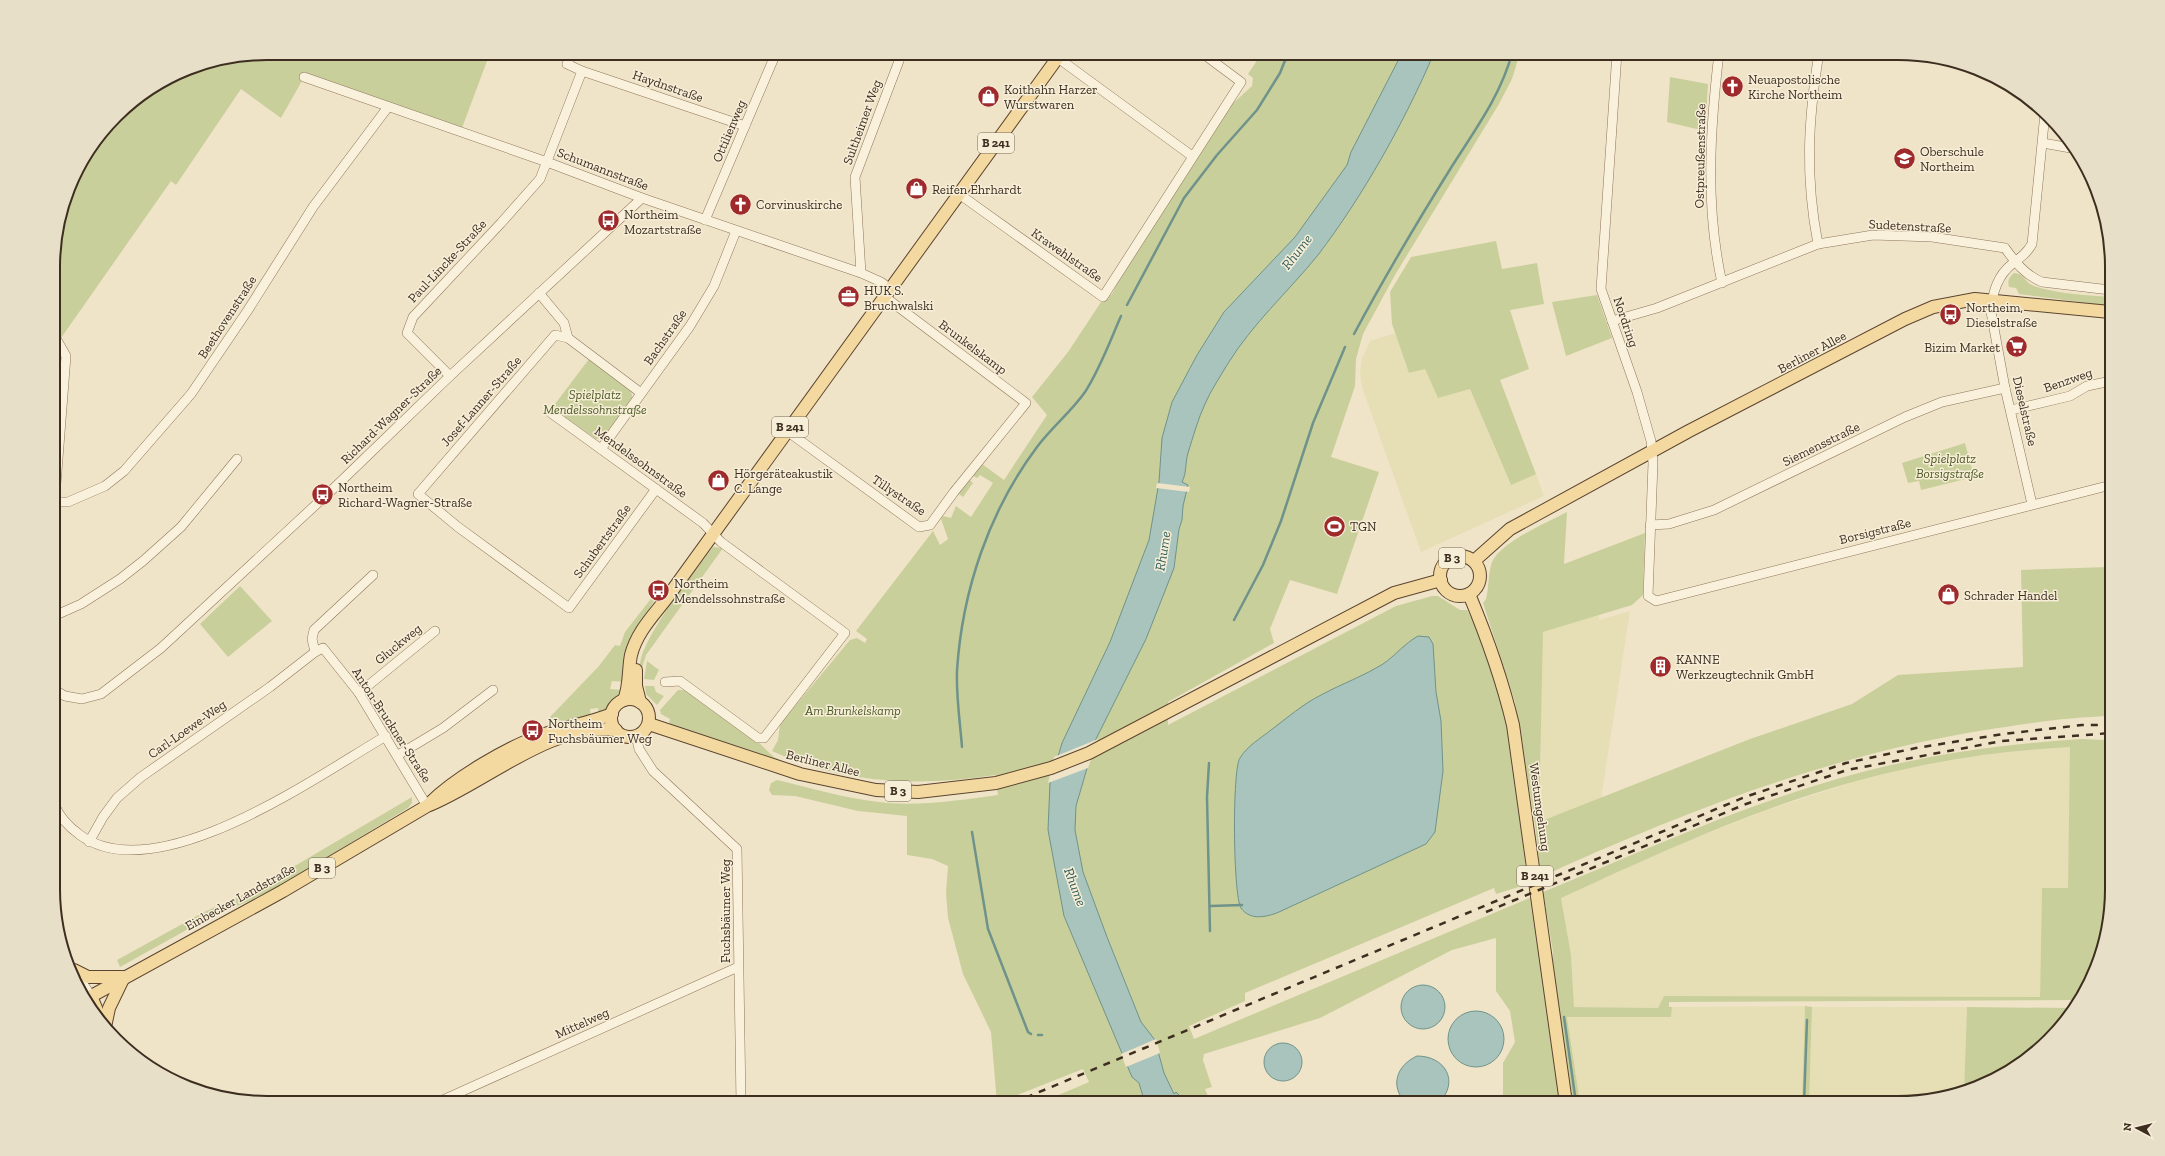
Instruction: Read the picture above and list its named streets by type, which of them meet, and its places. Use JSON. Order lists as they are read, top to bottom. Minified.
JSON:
{"streets":{"main road":["B 241","Berliner Allee","B 3","Westumgehung","Einbecker Landstraße"],"street":["Haydnstraße","Sultheimer Weg","Ottilienweg","Ostpreußenstraße","Schumannstraße","Sudetenstraße","Krawehlstraße","Paul-Lincke-Straße","Beethovenstraße","Nordring","Bachstraße","Brunkelskamp","Benzweg","Josef-Lanner-Straße","Dieselstraße","Richard-Wagner-Straße","Siemensstraße","Mendelssohnstraße","Tillystraße","Borsigstraße","Schubertstraße","Gluckweg","Anton-Bruckner-Straße","Carl-Loewe-Weg","Fuchsbäumer Weg","Mittelweg"]},"crossings":[["Haydnstraße","Ottilienweg"],["Sultheimer Weg","Schumannstraße"],["Ottilienweg","Schumannstraße"],["B 241","Schumannstraße"],["B 241","Krawehlstraße"],["B 241","Brunkelskamp"],["B 241","Berliner Allee"],["B 241","Mendelssohnstraße"],["B 241","Tillystraße"],["B 241","Einbecker Landstraße"],["B 241","Fuchsbäumer Weg"],["Ostpreußenstraße","Sudetenstraße"],["Schumannstraße","Paul-Lincke-Straße"],["Schumannstraße","Beethovenstraße"],["Schumannstraße","Bachstraße"],["Schumannstraße","Brunkelskamp"],["Schumannstraße","Richard-Wagner-Straße"],["Sudetenstraße","Nordring"],["Sudetenstraße","Dieselstraße"],["Paul-Lincke-Straße","Richard-Wagner-Straße"],["Nordring","Berliner Allee"],["Nordring","Siemensstraße"],["Nordring","Borsigstraße"],["Nordring","B 3"],["Bachstraße","Mendelssohnstraße"],["Brunkelskamp","Tillystraße"],["Berliner Allee","Dieselstraße"],["Berliner Allee","B 3"],["Berliner Allee","Westumgehung"],["Berliner Allee","Einbecker Landstraße"],["Berliner Allee","Fuchsbäumer Weg"],["Benzweg","Dieselstraße"],["Josef-Lanner-Straße","Schubertstraße"],["Dieselstraße","Siemensstraße"],["Dieselstraße","Borsigstraße"],["Dieselstraße","B 3"],["Mendelssohnstraße","Schubertstraße"],["B 3","Westumgehung"],["Gluckweg","Anton-Bruckner-Straße"],["Anton-Bruckner-Straße","Carl-Loewe-Weg"],["Anton-Bruckner-Straße","Einbecker Landstraße"],["Einbecker Landstraße","Fuchsbäumer Weg"],["Fuchsbäumer Weg","Mittelweg"]],"water":["Rhume"],"parks":["Spielplatz Mendelssohnstraße","Spielplatz Borsigstraße","Am Brunkelskamp"],"places":{"church":["Neuapostolische Kirche Northeim","Corvinuskirche"],"shop":["Koithahn Harzer Wurstwaren","Reifen Ehrhardt","Hörgeräteakustik C. Lange","Schrader Handel"],"school or university":["Oberschule Northeim"],"bus stop":["Northeim Mozartstraße","Northeim, Dieselstraße","Northeim Richard-Wagner-Straße","Northeim Mendelssohnstraße","Northeim Fuchsbäumer Weg"],"office":["HUK S. Bruchwalski"],"supermarket":["Bizim Market"],"sports":["TGN"],"building":["KANNE Werkzeugtechnik GmbH"]},"north":"left"}
